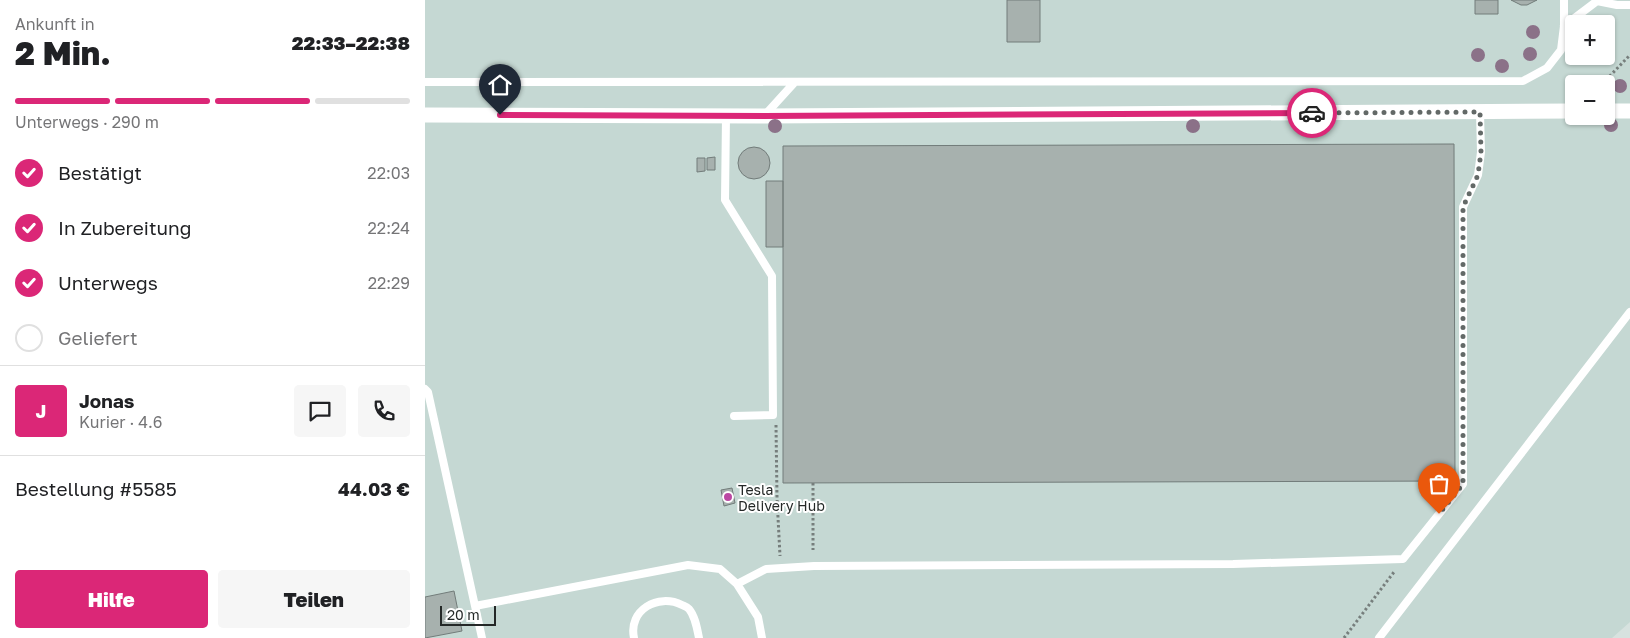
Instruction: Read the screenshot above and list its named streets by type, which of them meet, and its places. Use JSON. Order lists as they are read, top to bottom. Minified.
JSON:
{"places":["Tesla Delivery Hub"],"scale_bar":"20 m","page":{"heading":["2 Min.","Ankunft in","22:33–22:38"],"panel":["Jonas","Kurier · 4.6","Bestellung #5585","44.03 €"],"map_buttons":["+","−"],"bar":"Unterwegs · 290 m","list":[["Bestätigt","22:03"],["In Zubereitung","22:24"],["Unterwegs","22:29"],"Geliefert"],"round":"J","buttons":["Hilfe","Teilen"],"scale":"20 m"}}
